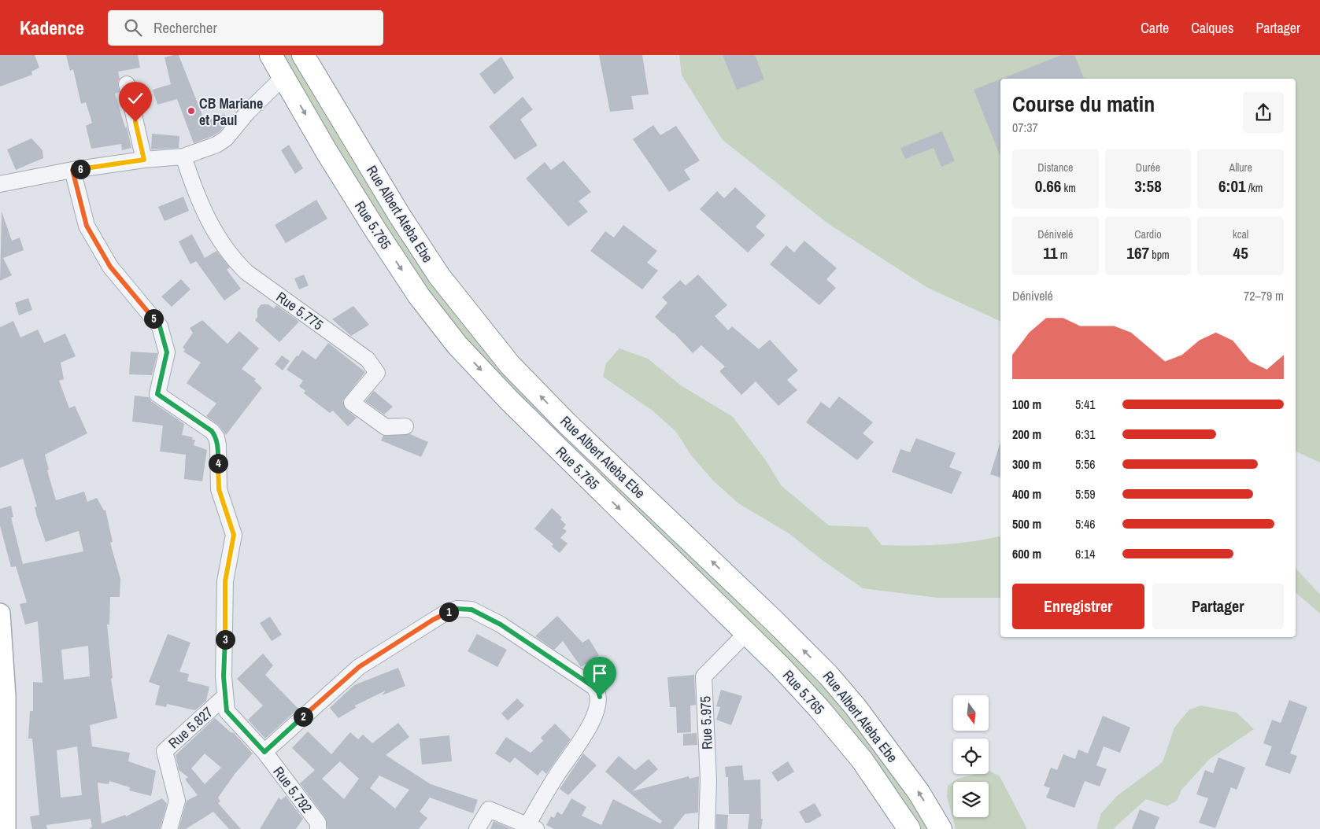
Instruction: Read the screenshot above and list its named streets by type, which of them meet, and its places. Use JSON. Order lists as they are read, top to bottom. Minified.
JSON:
{"streets":{"highway":["Rue Albert Ateba Ebe","Rue 5.765"],"street":["Rue 5.775","Rue 5.975","Rue 5.827","Rue 5.792"]},"crossings":[["Rue 5.765","Rue 5.975"],["Rue 5.827","Rue 5.792"]],"one_way":["Rue Albert Ateba Ebe","Rue 5.765"],"places":["CB Mariane et Paul"],"north":"bottom","page":{"header":"Kadence","search":"Rechercher","nav":["Carte","Calques","Partager"],"heading":["Course du matin","07:37"],"stats":[["Distance","0.66 km"],["Durée","3:58"],["Allure","6:01 /km"],["Dénivelé","11 m"],["Cardio","167 bpm"],["kcal","45"]],"pins":["6","5","4","1","3","2"],"chart":["Dénivelé","72–79 m"],"list":[{"name":"100 m","note":"5:41"},{"name":"200 m","note":"6:31"},{"name":"300 m","note":"5:56"},{"name":"400 m","note":"5:59"},{"name":"500 m","note":"5:46"},{"name":"600 m","note":"6:14"}],"buttons":["Enregistrer","Partager"]}}
